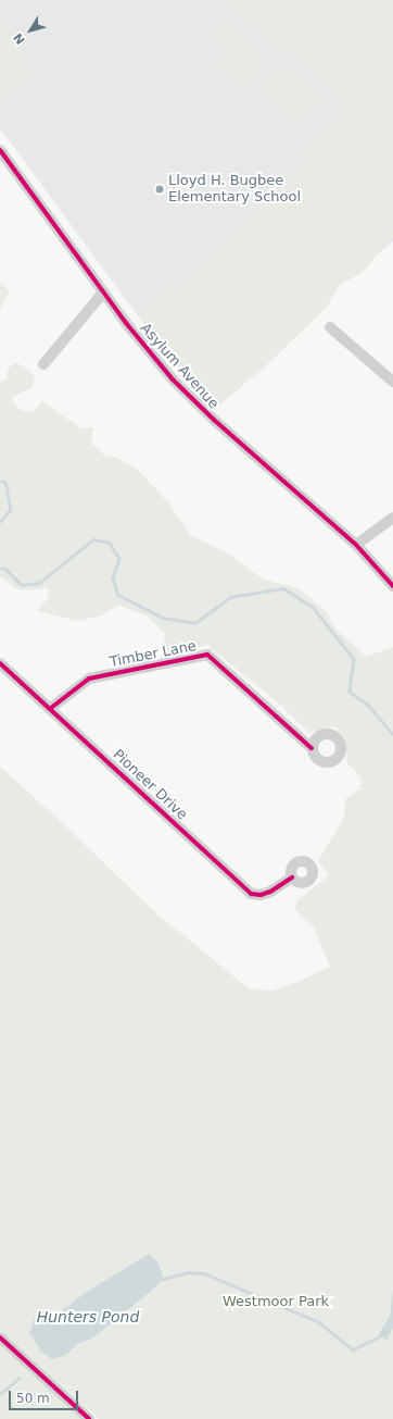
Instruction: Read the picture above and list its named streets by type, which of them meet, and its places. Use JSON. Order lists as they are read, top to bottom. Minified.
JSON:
{"streets":{"street":["Asylum Avenue","Timber Lane","Pioneer Drive"]},"crossings":[["Timber Lane","Pioneer Drive"]],"water":["Hunters Pond"],"parks":["Westmoor Park"],"places":["Lloyd H. Bugbee Elementary School"],"scale_bar":"50 m","north":"bottom left"}
